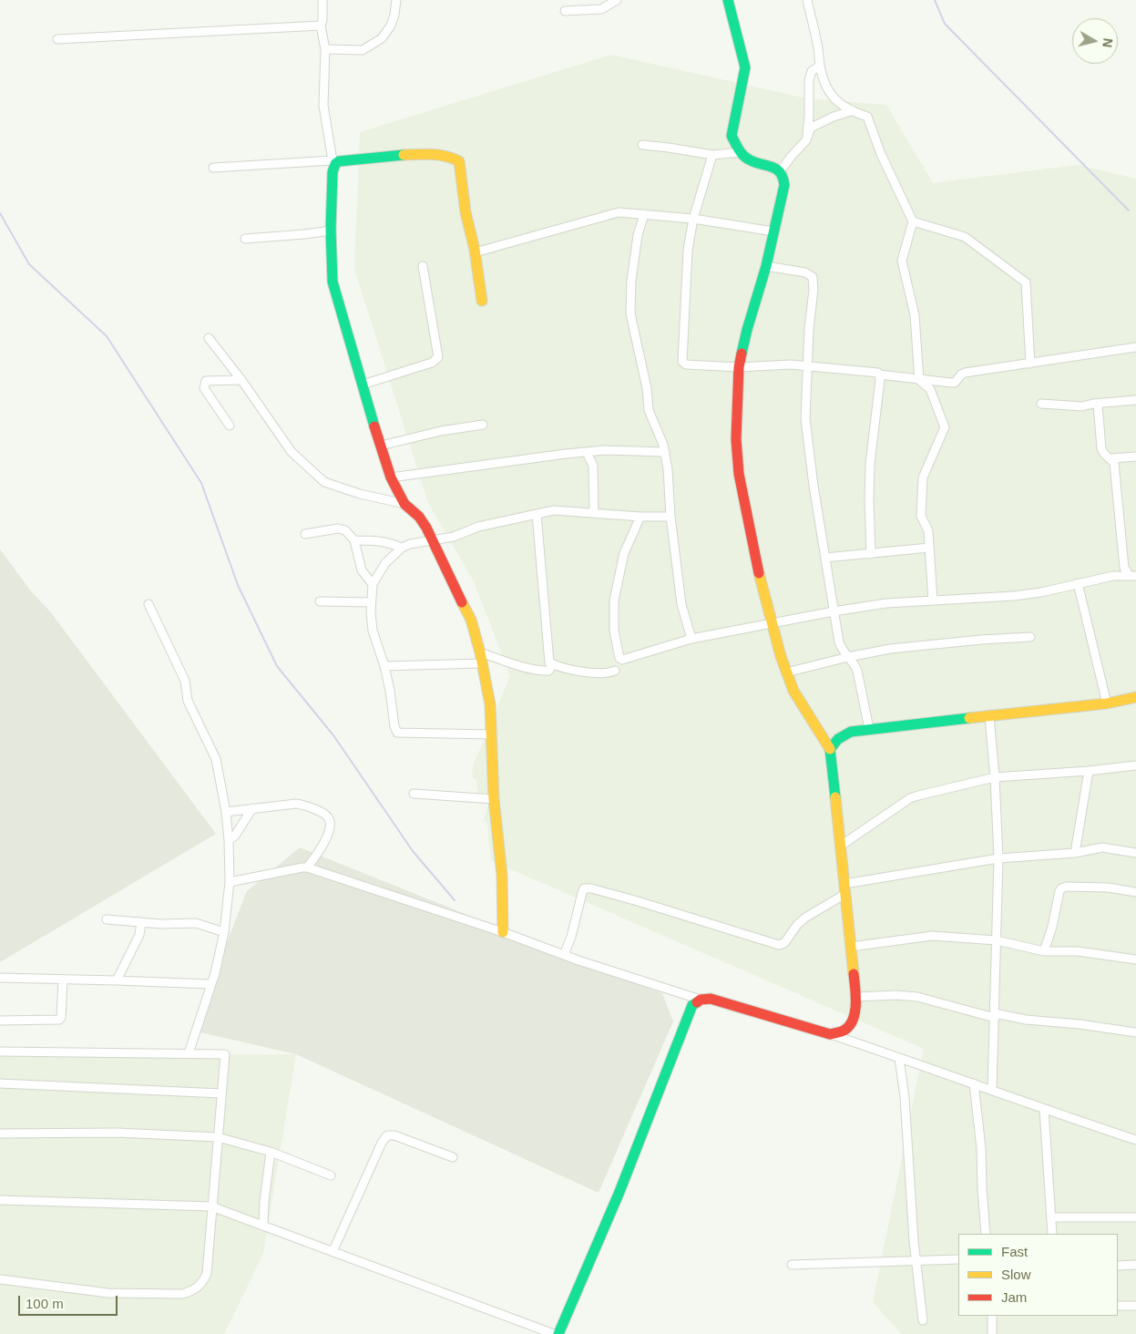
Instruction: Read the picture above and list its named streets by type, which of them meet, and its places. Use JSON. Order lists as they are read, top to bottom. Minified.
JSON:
{"legend":["Fast","Slow","Jam"],"scale_bar":"100 m","north":"right"}
